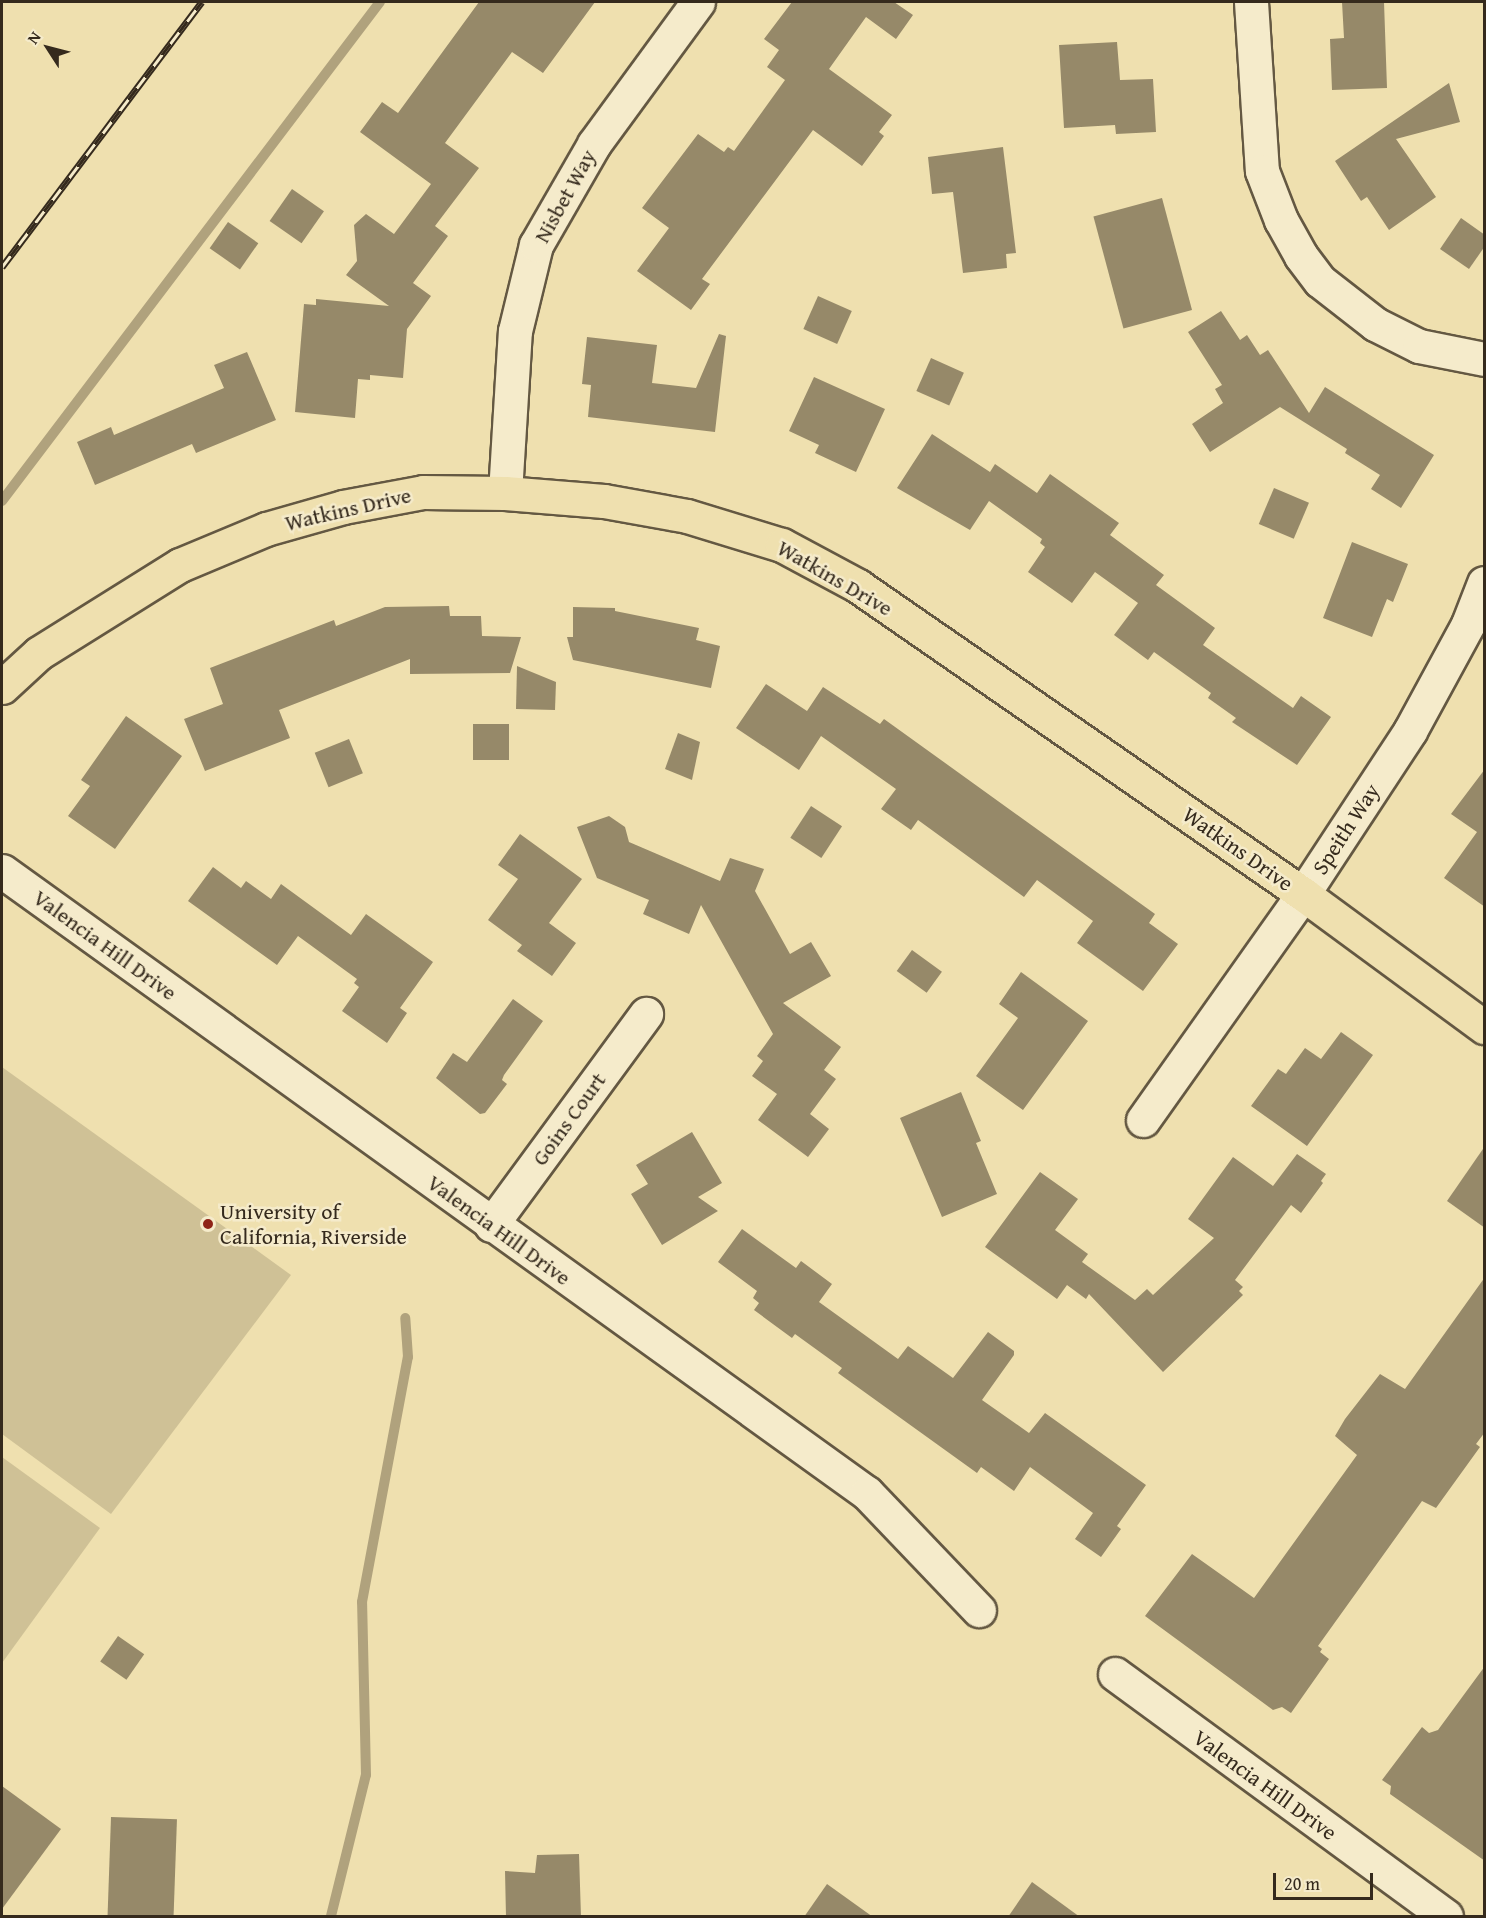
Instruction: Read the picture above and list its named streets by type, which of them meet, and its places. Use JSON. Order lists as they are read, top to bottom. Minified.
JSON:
{"streets":{"main road":["Watkins Drive"],"street":["Nisbet Way","Speith Way","Valencia Hill Drive","Goins Court"]},"crossings":[["Nisbet Way","Watkins Drive"],["Watkins Drive","Speith Way"],["Valencia Hill Drive","Goins Court"]],"places":["University of California, Riverside"],"scale_bar":"20 m","north":"top left"}
